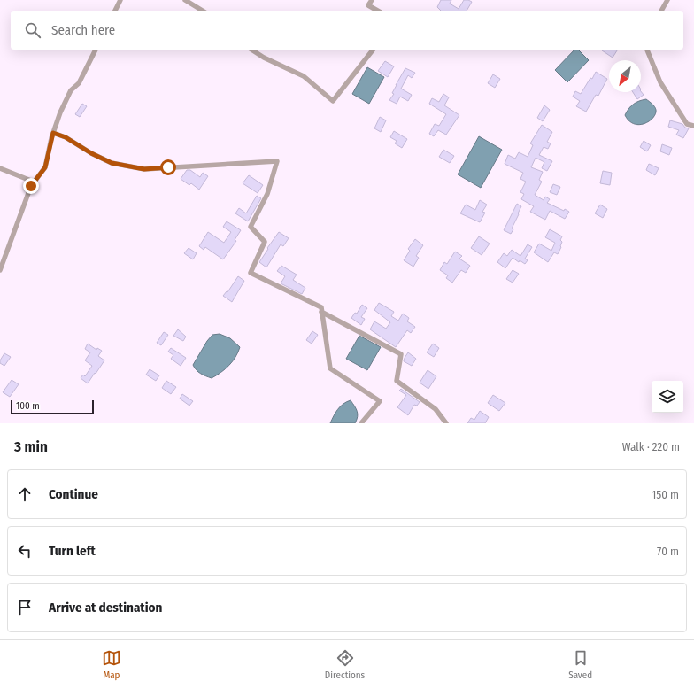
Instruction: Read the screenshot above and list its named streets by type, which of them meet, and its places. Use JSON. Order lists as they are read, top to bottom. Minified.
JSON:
{"scale_bar":"100 m","north":"bottom left","page":{"search":"Search here","scale":"100 m","heading":["3 min","Walk · 220 m"],"list":[["Continue","150 m"],["Turn left","70 m"],"Arrive at destination"],"nav":["Map","Directions","Saved"]}}
